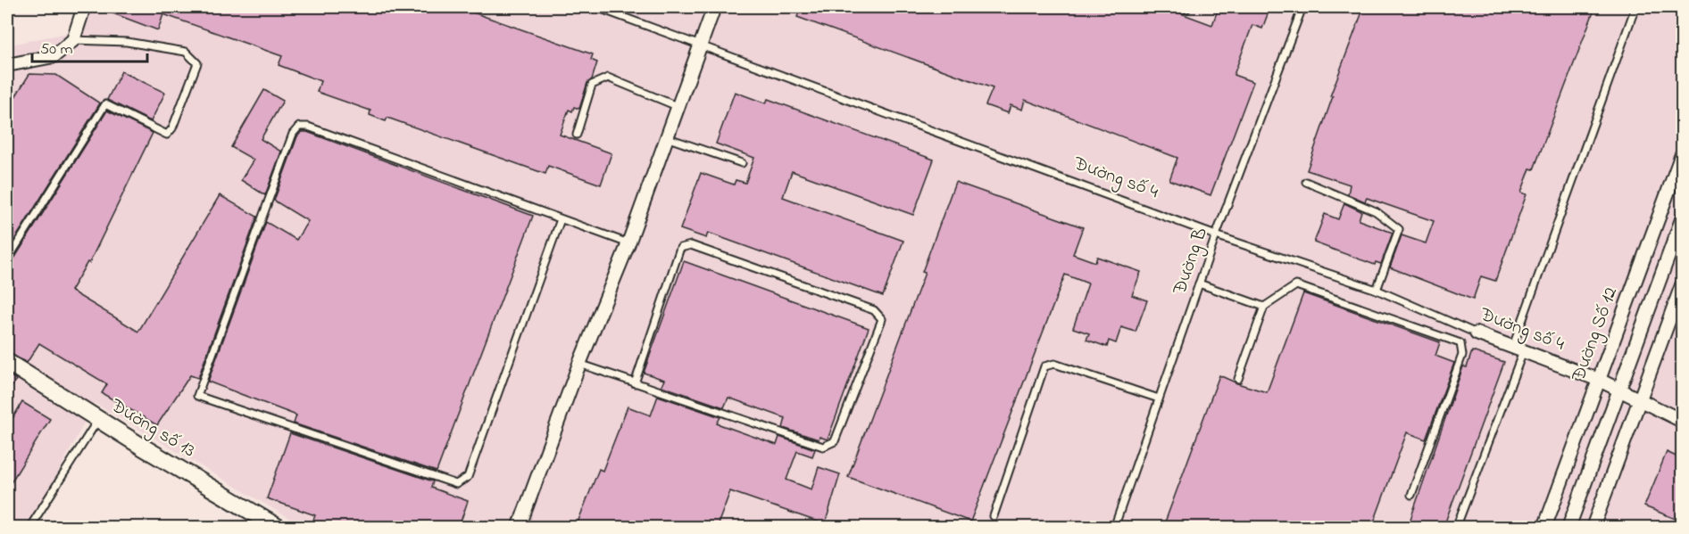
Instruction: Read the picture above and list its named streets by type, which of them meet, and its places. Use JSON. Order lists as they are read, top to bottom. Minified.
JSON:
{"streets":{"street":["Đường số 4","Đường Số 12","Đường số 13"],"lane":["Đường B"]},"crossings":[["Đường số 4","Đường B"],["Đường số 4","Đường Số 12"]],"scale_bar":"50 m"}
